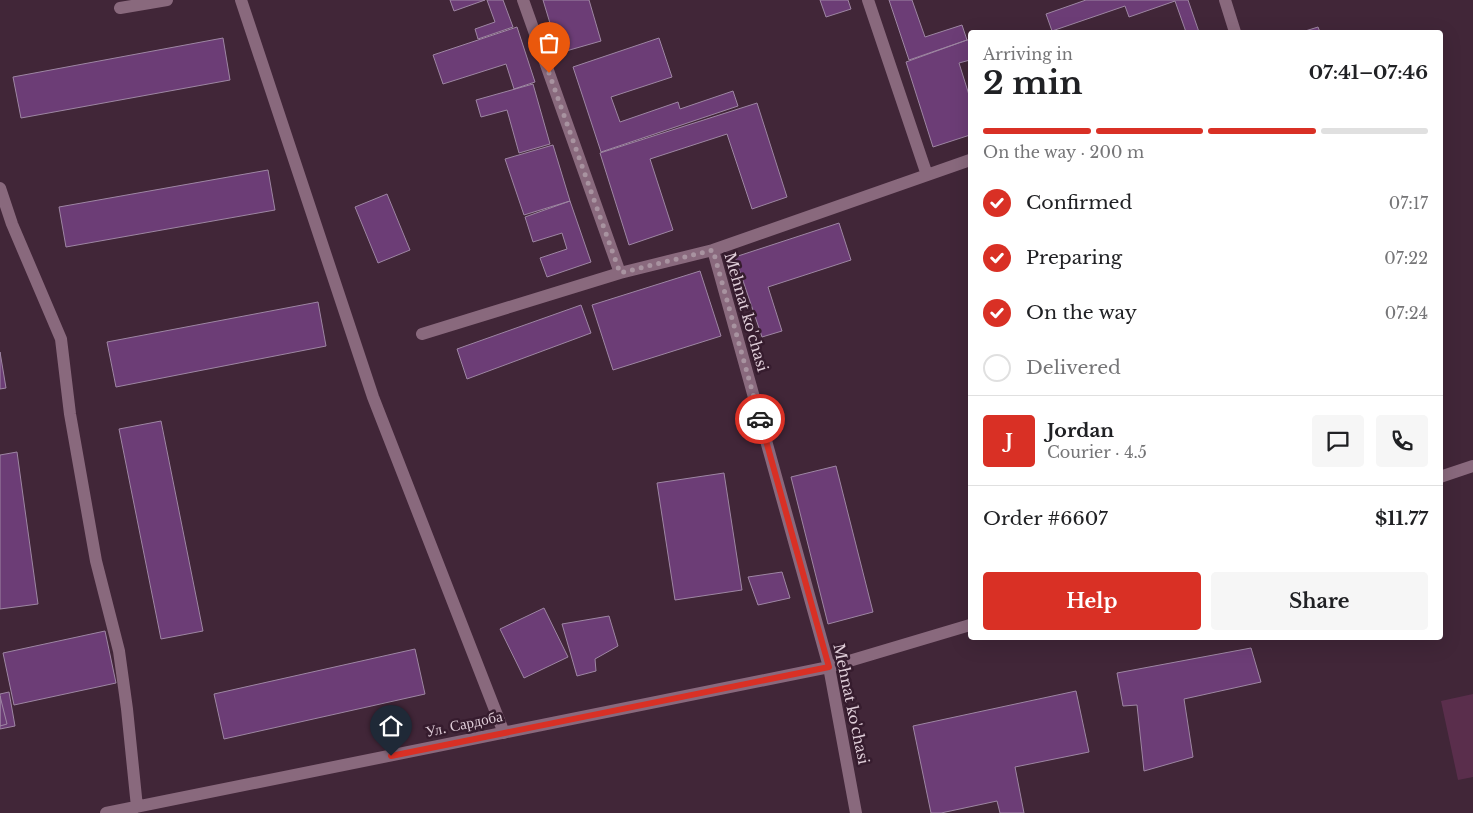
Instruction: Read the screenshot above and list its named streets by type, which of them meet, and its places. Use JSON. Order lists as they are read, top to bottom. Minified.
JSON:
{"streets":{"street":["Mehnat ko'chasi","Ул. Сардоба"]},"crossings":[["Mehnat ko'chasi","Ул. Сардоба"]],"page":{"heading":["2 min","Arriving in","07:41–07:46"],"panel":["Jordan","Courier · 4.5","Order #6607","$11.77"],"bar":"On the way · 200 m","list":[["Confirmed","07:17"],["Preparing","07:22"],["On the way","07:24"],"Delivered"],"round":"J","buttons":["Help","Share"]}}
